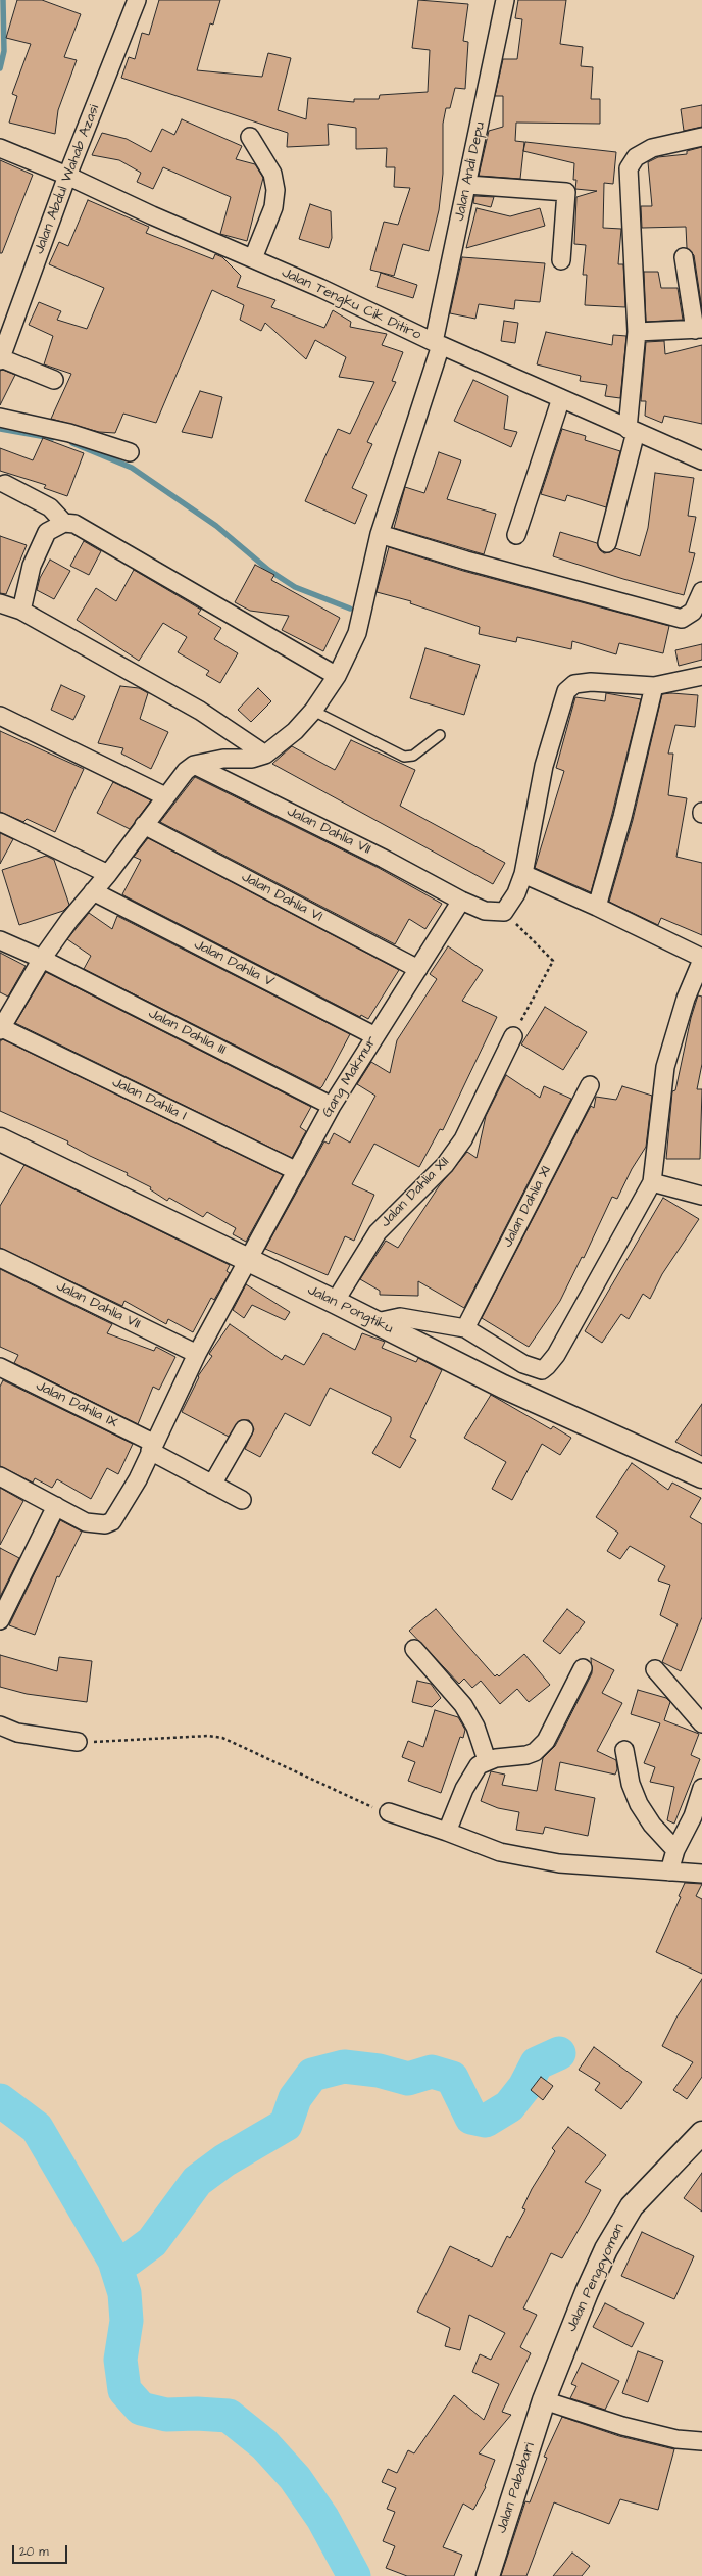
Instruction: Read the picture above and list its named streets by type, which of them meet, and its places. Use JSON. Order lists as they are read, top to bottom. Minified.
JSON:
{"streets":{"street":["Jalan Andi Depu","Jalan Abdul Wahab Azasi","Jalan Tengku Cik Ditiro","Jalan Dahlia VII","Jalan Dahlia VI","Jalan Dahlia V","Jalan Dahlia III","Gang Makmur","Jalan Dahlia I","Jalan Dahlia XII","Jalan Dahlia XI","Jalan Pongtiku","Jalan Dahlia IX","Jalan Pengayoman","Jalan Pababari"]},"crossings":[["Jalan Andi Depu","Jalan Tengku Cik Ditiro"],["Jalan Abdul Wahab Azasi","Jalan Tengku Cik Ditiro"],["Jalan Dahlia VII","Gang Makmur"],["Jalan Dahlia VI","Gang Makmur"],["Jalan Dahlia V","Gang Makmur"],["Jalan Dahlia III","Gang Makmur"],["Gang Makmur","Jalan Dahlia I"],["Gang Makmur","Jalan Pongtiku"],["Gang Makmur","Jalan Dahlia IX"],["Jalan Dahlia XII","Jalan Pongtiku"],["Jalan Pengayoman","Jalan Pababari"]],"scale_bar":"20 m"}
